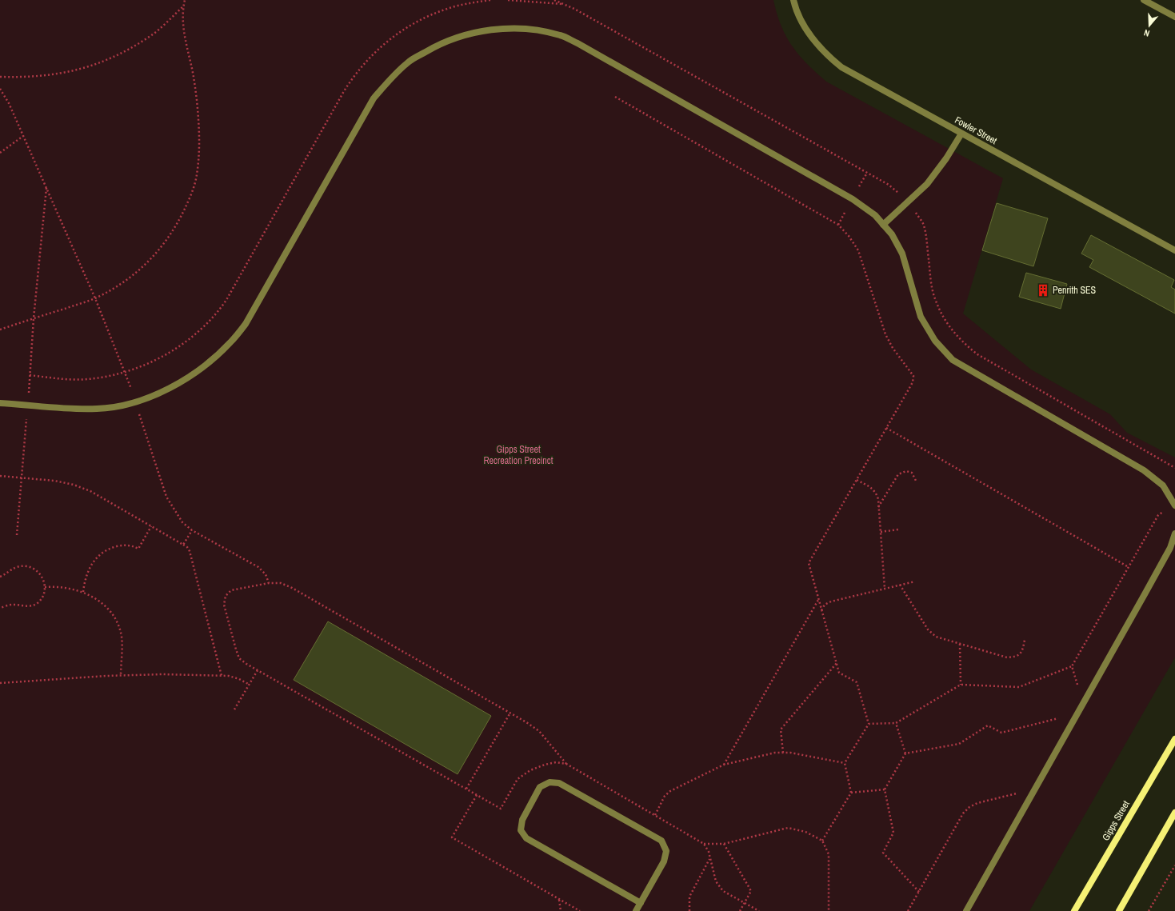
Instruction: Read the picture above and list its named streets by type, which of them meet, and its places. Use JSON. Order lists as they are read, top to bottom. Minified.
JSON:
{"streets":{"main road":["Gipps Street"],"street":["Fowler Street"]},"parks":["Gipps Street Recreation Precinct"],"places":{"building":["Penrith SES"]},"north":"bottom"}
